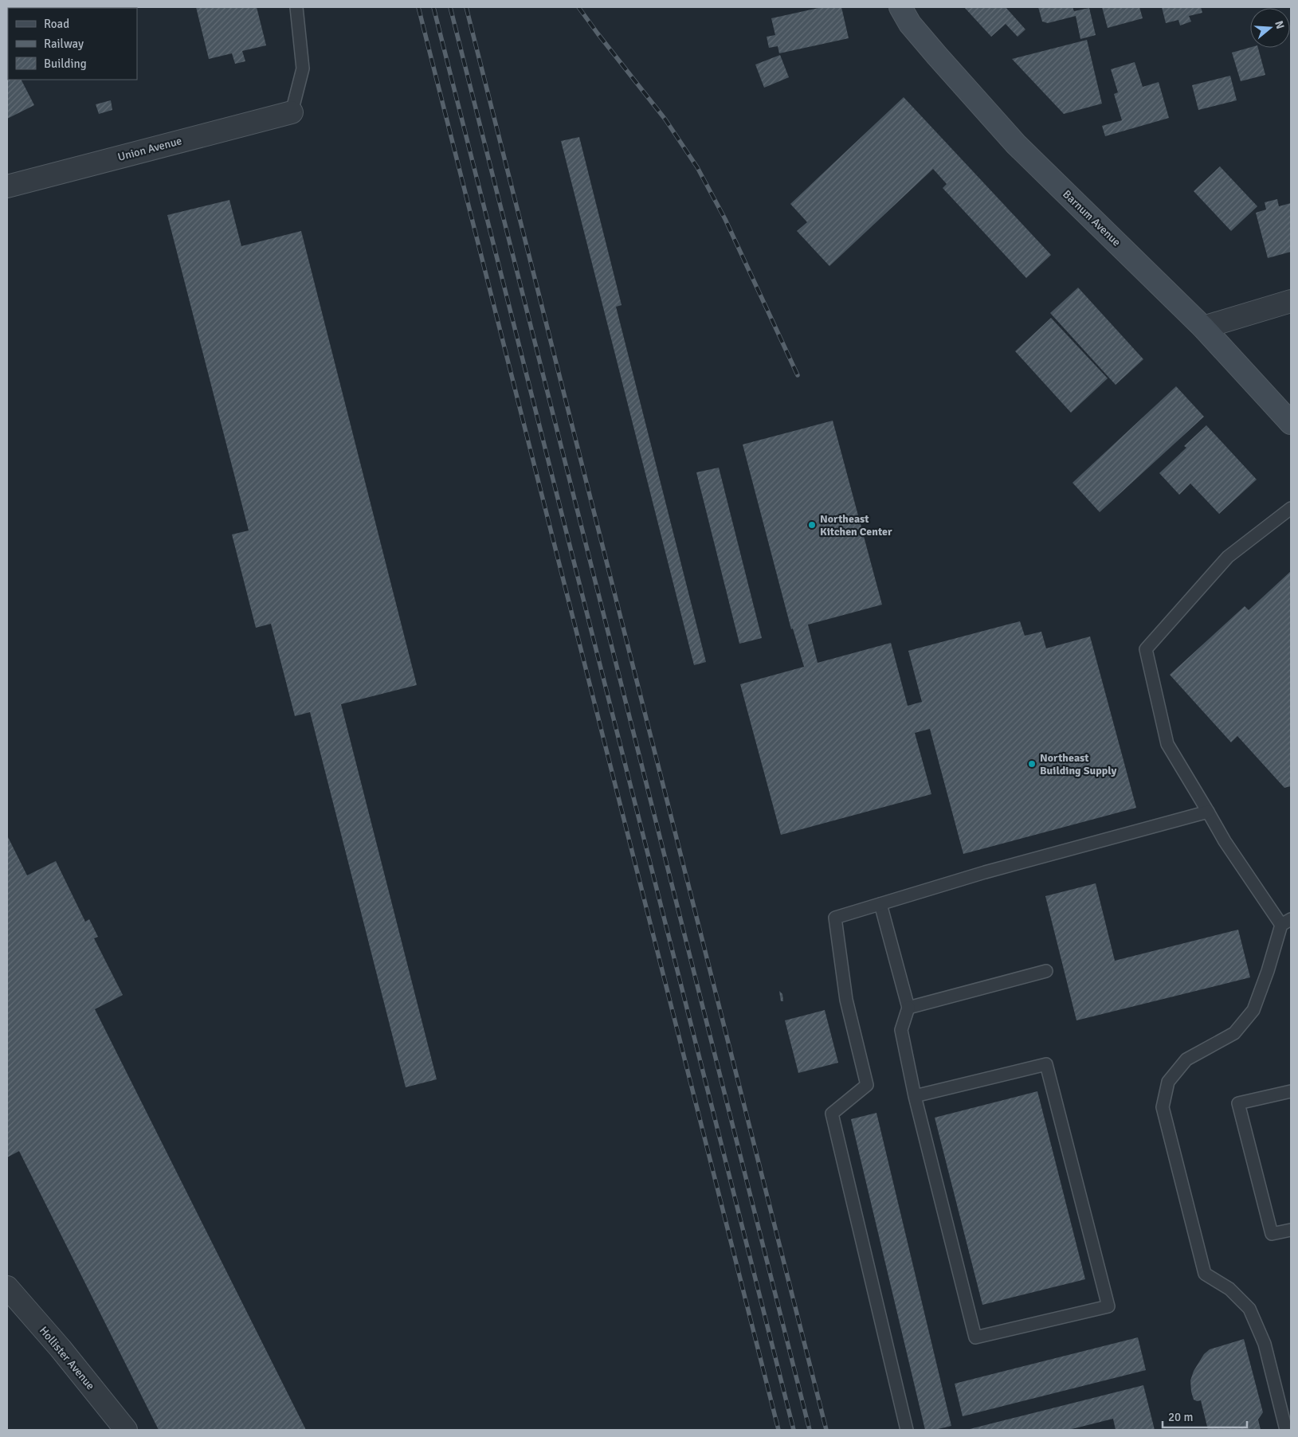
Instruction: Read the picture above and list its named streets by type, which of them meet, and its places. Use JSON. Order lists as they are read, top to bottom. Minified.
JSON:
{"streets":{"main road":["Barnum Avenue"],"street":["Union Avenue","Hollister Avenue"]},"places":["Northeast Kitchen Center","Northeast Building Supply"],"legend":["Road","Railway","Building"],"scale_bar":"20 m","north":"right"}
